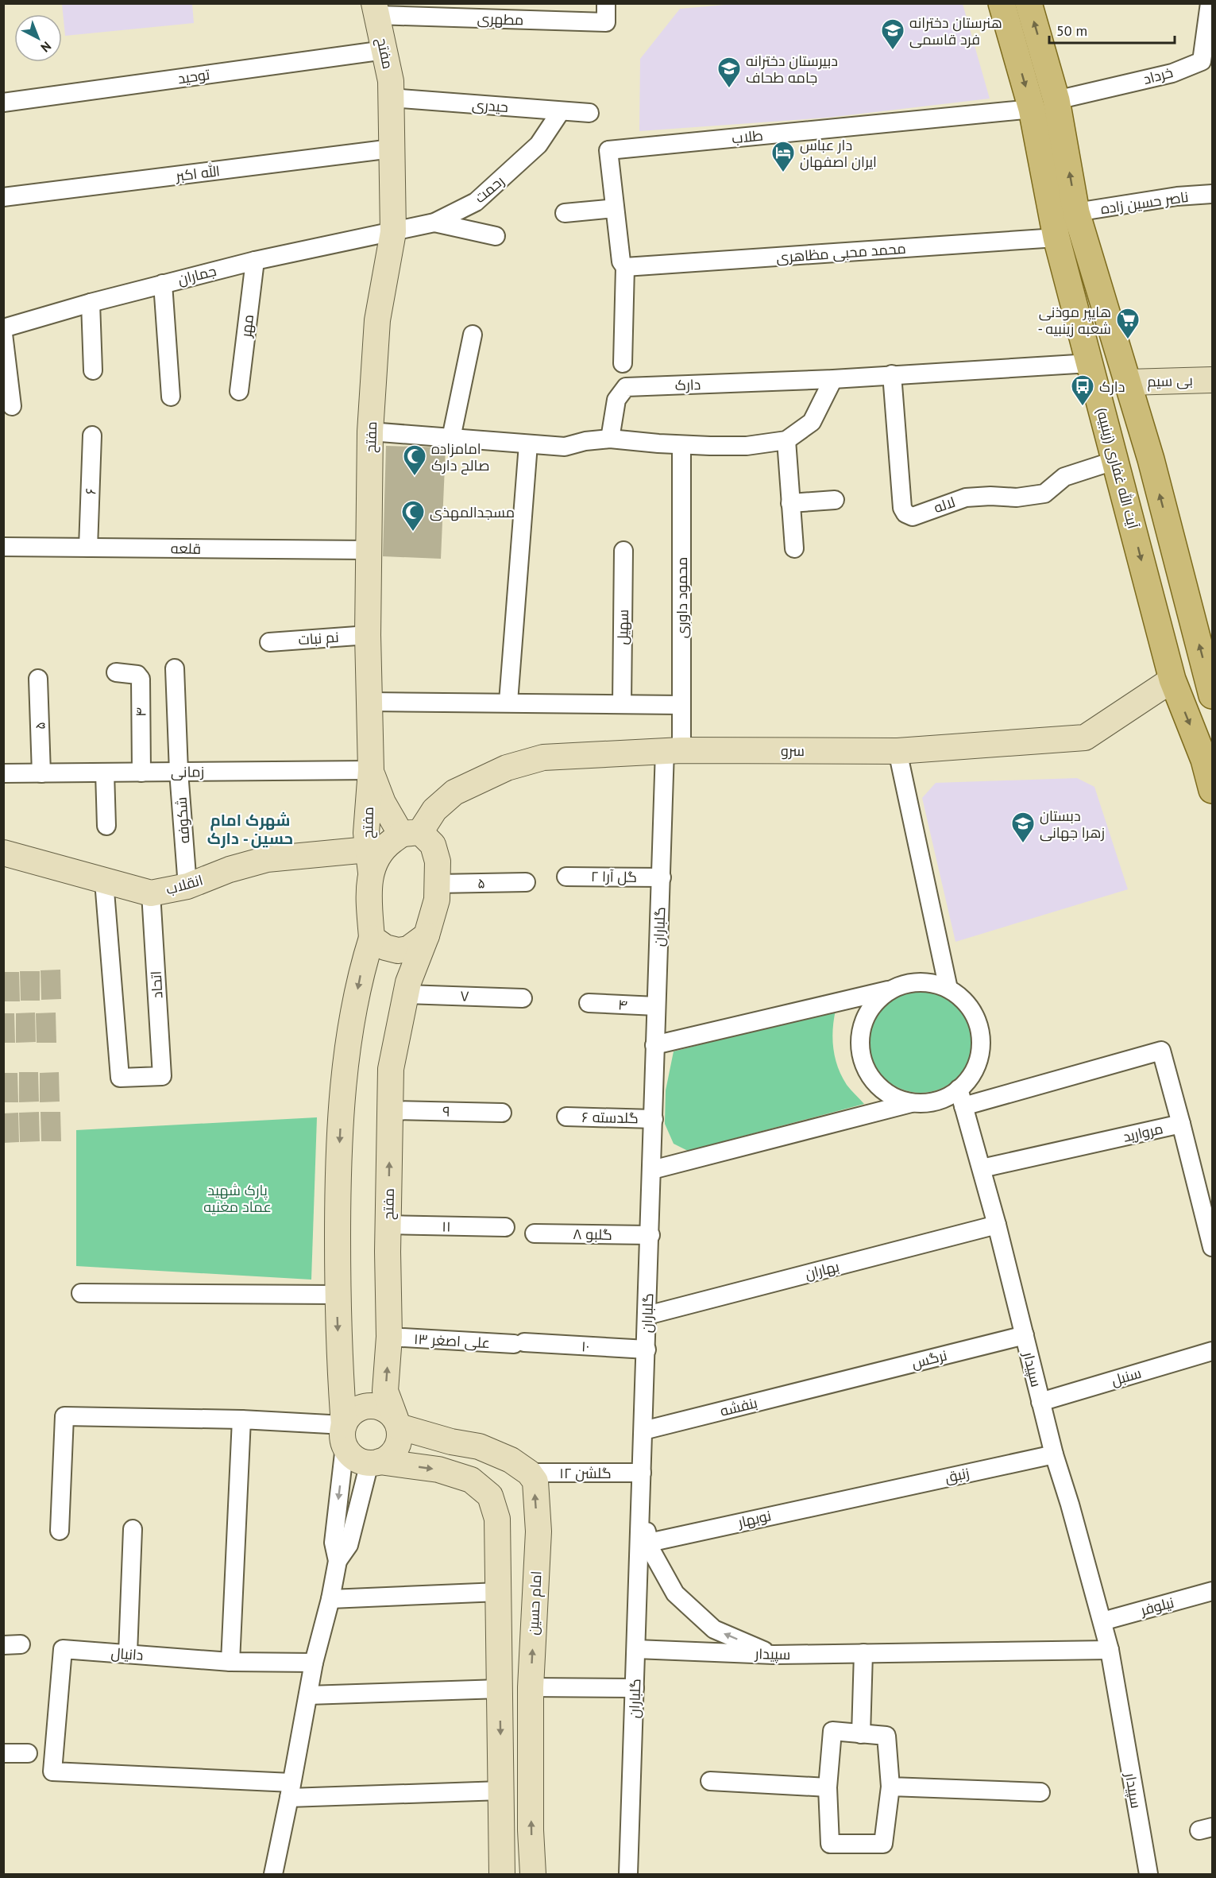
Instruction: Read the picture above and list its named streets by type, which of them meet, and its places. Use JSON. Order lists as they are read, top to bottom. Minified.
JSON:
{"streets":{"main road":["آیت الله غفاری (زینبیه)"],"street":["مطهری","مفتح","خرداد","توحید","حیدری","طلاب","الله اکبر","رحمت","ناصر حسین زاده","محمد محبی مظاهری","جماران","مهر","بی سیم","دارک","۶","لاله","قلعه","محمود داوری","سهیل","نم نبات","۴","۵","سرو","زمانی","شکوفه","گل آرا ۲","انقلاب","گلباران","اتحاد","۷","۹","گلدسته ۶","مروارید","۱۱","گلبو ۸","بهاران","علی اصغر ۱۳","۱۰","نرگس","سپیدار","سنبل","بنفشه","گلشن ۱۲","زنبق","نوبهار","امام حسین","نیلوفر","دانیال"]},"crossings":[["مطهری","مفتح"],["مفتح","توحید"],["مفتح","حیدری"],["مفتح","الله اکبر"],["مفتح","رحمت"],["مفتح","جماران"],["مفتح","قلعه"],["مفتح","نم نبات"],["مفتح","۵"],["مفتح","سرو"],["مفتح","زمانی"],["مفتح","انقلاب"],["مفتح","۷"],["مفتح","۹"],["مفتح","۱۱"],["مفتح","علی اصغر ۱۳"],["حیدری","رحمت"],["طلاب","محمد محبی مظاهری"],["طلاب","آیت الله غفاری (زینبیه)"],["رحمت","جماران"],["محمد محبی مظاهری","آیت الله غفاری (زینبیه)"],["جماران","مهر"],["دارک","آیت الله غفاری (زینبیه)"],["دارک","لاله"],["آیت الله غفاری (زینبیه)","لاله"],["آیت الله غفاری (زینبیه)","سرو"],["۶","قلعه"],["محمود داوری","سرو"],["محمود داوری","گلباران"],["۴","زمانی"],["۴","گلباران"],["۵","سرو"],["۵","زمانی"],["۵","انقلاب"],["سرو","انقلاب"],["سرو","گلباران"],["زمانی","شکوفه"],["شکوفه","انقلاب"],["گل آرا ۲","گلباران"],["انقلاب","اتحاد"],["گلباران","گلدسته ۶"],["گلباران","گلبو ۸"],["گلباران","بهاران"],["گلباران","۱۰"],["گلباران","سپیدار"],["گلباران","بنفشه"],["گلباران","گلشن ۱۲"],["مروارید","سپیدار"],["بهاران","سپیدار"],["علی اصغر ۱۳","۱۰"],["نرگس","سپیدار"],["نرگس","بنفشه"],["سپیدار","سنبل"],["سپیدار","زنبق"],["سپیدار","نیلوفر"],["گلشن ۱۲","امام حسین"],["زنبق","نوبهار"]],"districts":["شهرک امام حسین - دارک"],"parks":["پارک شهید عماد مغنیه"],"places":{"school or university":["هنرستان دخترانه فرد قاسمی","دبیرستان دخترانه جامه طحاف","دبستان زهرا جهانی"],"hotel":["دار عباس ایران اصفهان"],"supermarket":["هایپر موذنی - شعبه زینبیه"],"bus stop":["دارک"],"mosque":["امامزاده صالح دارک","مسجدالمهذی"]},"scale_bar":"50 m","north":"bottom right"}
